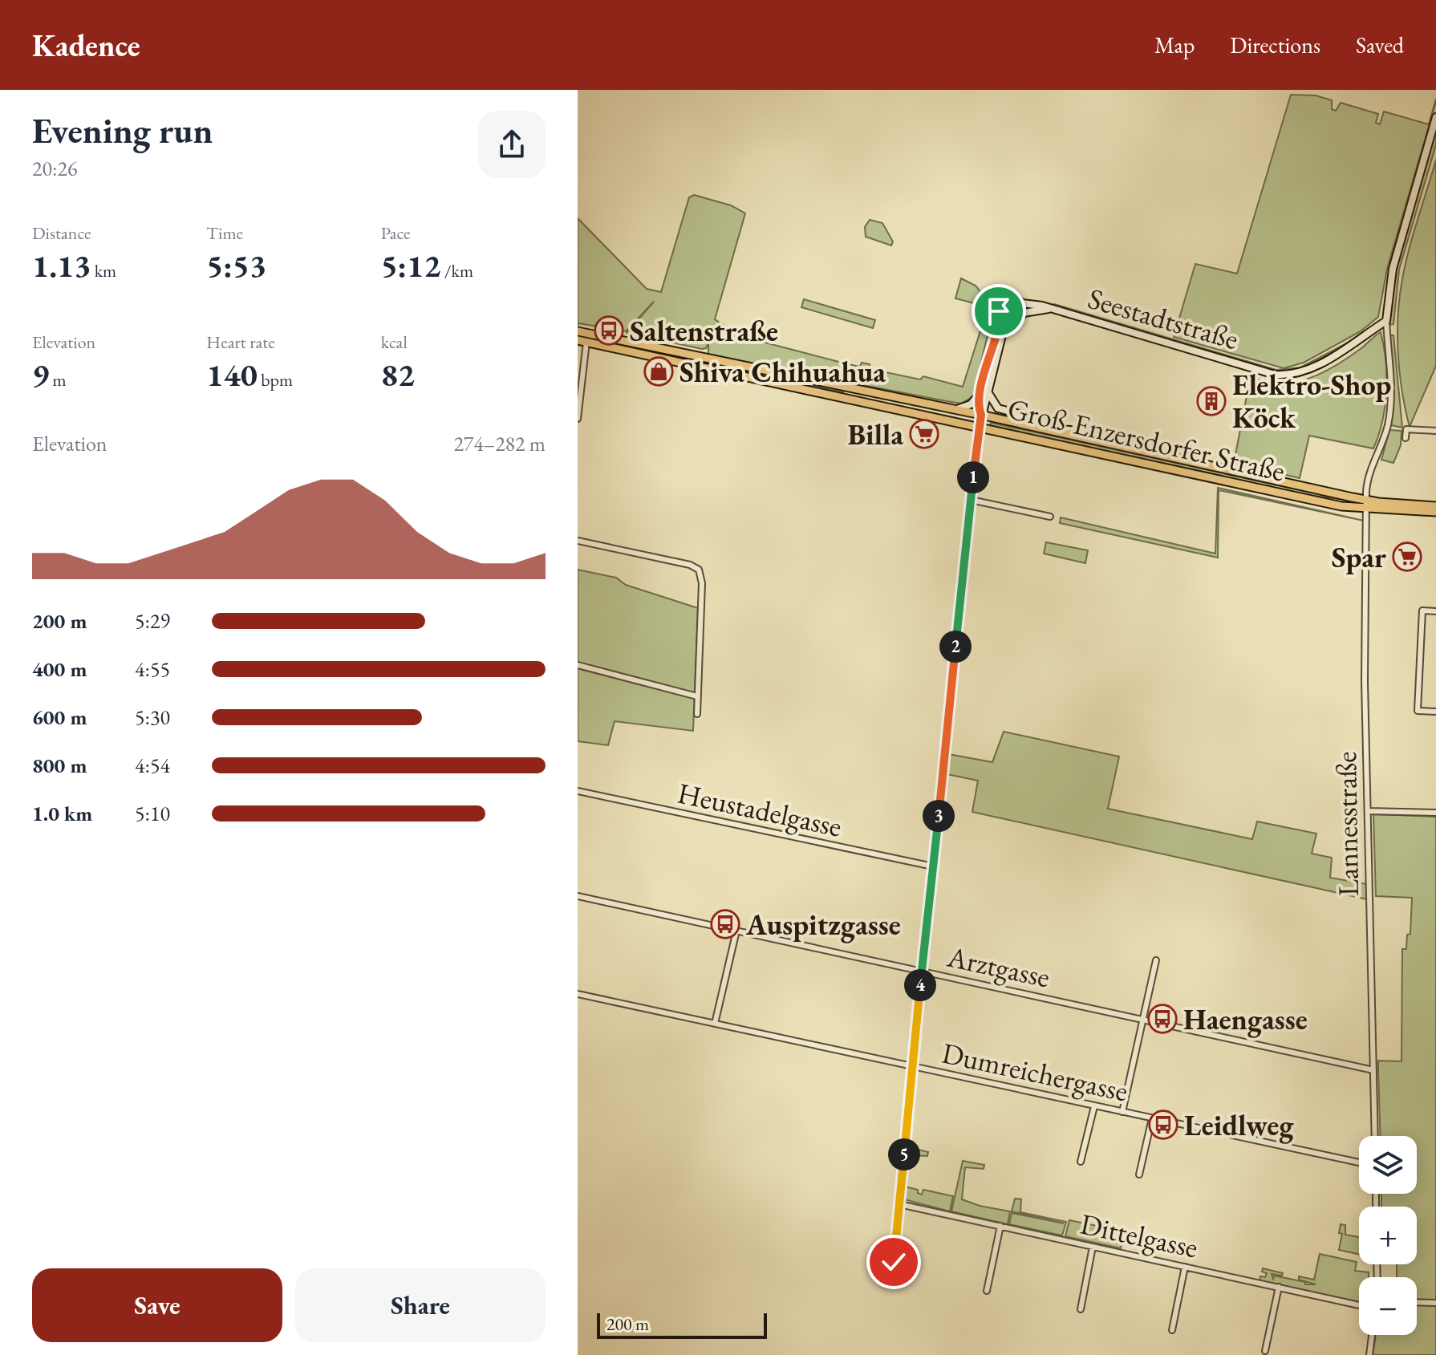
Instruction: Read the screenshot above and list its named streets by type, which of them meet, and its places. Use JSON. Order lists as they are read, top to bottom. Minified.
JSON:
{"streets":{"main road":["Groß-Enzersdorfer Straße"],"street":["Seestadtstraße","Heustadelgasse","Lannesstraße","Arztgasse","Dumreichergasse","Dittelgasse"]},"crossings":[["Seestadtstraße","Lannesstraße"],["Groß-Enzersdorfer Straße","Lannesstraße"],["Lannesstraße","Arztgasse"]],"places":{"bus stop":["Saltenstraße","Auspitzgasse","Haengasse","Leidlweg"],"shop":["Shiva Chihuahua"],"building":["Elektro-Shop Köck"],"supermarket":["Billa","Spar"]},"scale_bar":"200 m","page":{"header":"Kadence","nav":["Map","Directions","Saved"],"heading":["Evening run","20:26"],"stats":[["Distance","1.13 km"],["Time","5:53"],["Pace","5:12 /km"],["Elevation","9 m"],["Heart rate","140 bpm"],["kcal","82"]],"chart":["Elevation","274–282 m"],"pins":["1","2","3","4","5"],"list":[{"name":"200 m","note":"5:29"},{"name":"400 m","note":"4:55"},{"name":"600 m","note":"5:30"},{"name":"800 m","note":"4:54"},{"name":"1.0 km","note":"5:10"}],"map_buttons":["+","−"],"buttons":["Save","Share"],"scale":"200 m"}}
